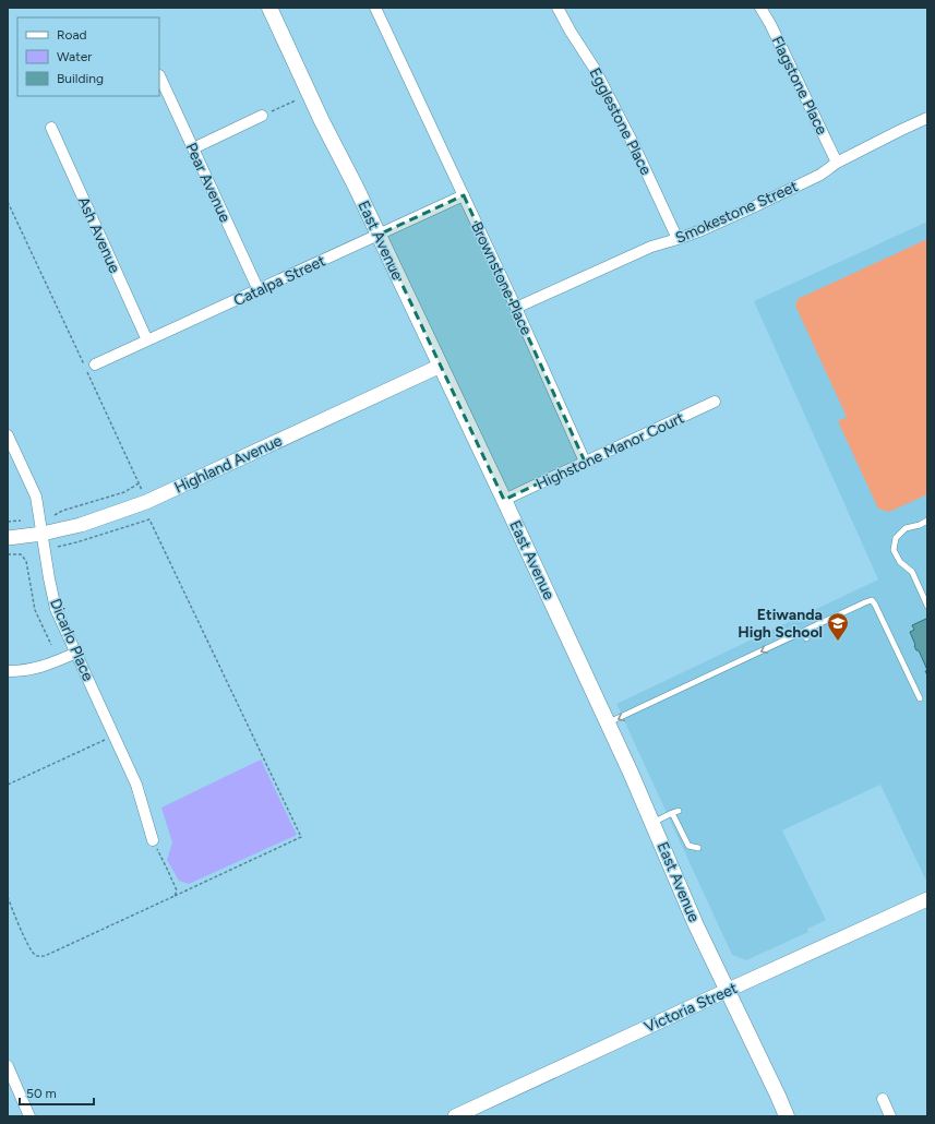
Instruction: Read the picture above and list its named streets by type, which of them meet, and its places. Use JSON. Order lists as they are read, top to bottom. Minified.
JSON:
{"streets":{"main road":["East Avenue"],"street":["Flagstone Place","Egglestone Place","Pear Avenue","Smokestone Street","Ash Avenue","Brownstone Place","Catalpa Street","Highstone Manor Court","Highland Avenue","Dicarlo Place","Victoria Street"]},"crossings":[["Flagstone Place","Smokestone Street"],["Egglestone Place","Smokestone Street"],["Pear Avenue","Catalpa Street"],["Smokestone Street","Brownstone Place"],["Ash Avenue","Catalpa Street"],["East Avenue","Catalpa Street"],["East Avenue","Highstone Manor Court"],["East Avenue","Highland Avenue"],["East Avenue","Victoria Street"],["Brownstone Place","Catalpa Street"],["Brownstone Place","Highstone Manor Court"],["Highland Avenue","Dicarlo Place"]],"places":{"school or university":["Etiwanda High School"]},"legend":["Road","Water","Building"],"scale_bar":"50 m"}
